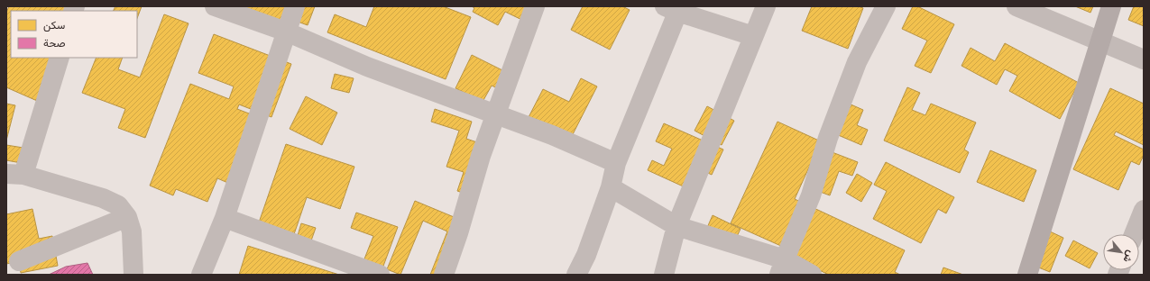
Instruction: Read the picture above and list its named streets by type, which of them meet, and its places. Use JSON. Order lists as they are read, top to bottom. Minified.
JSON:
{"legend":["سكن","صحة"],"north":"bottom right"}
